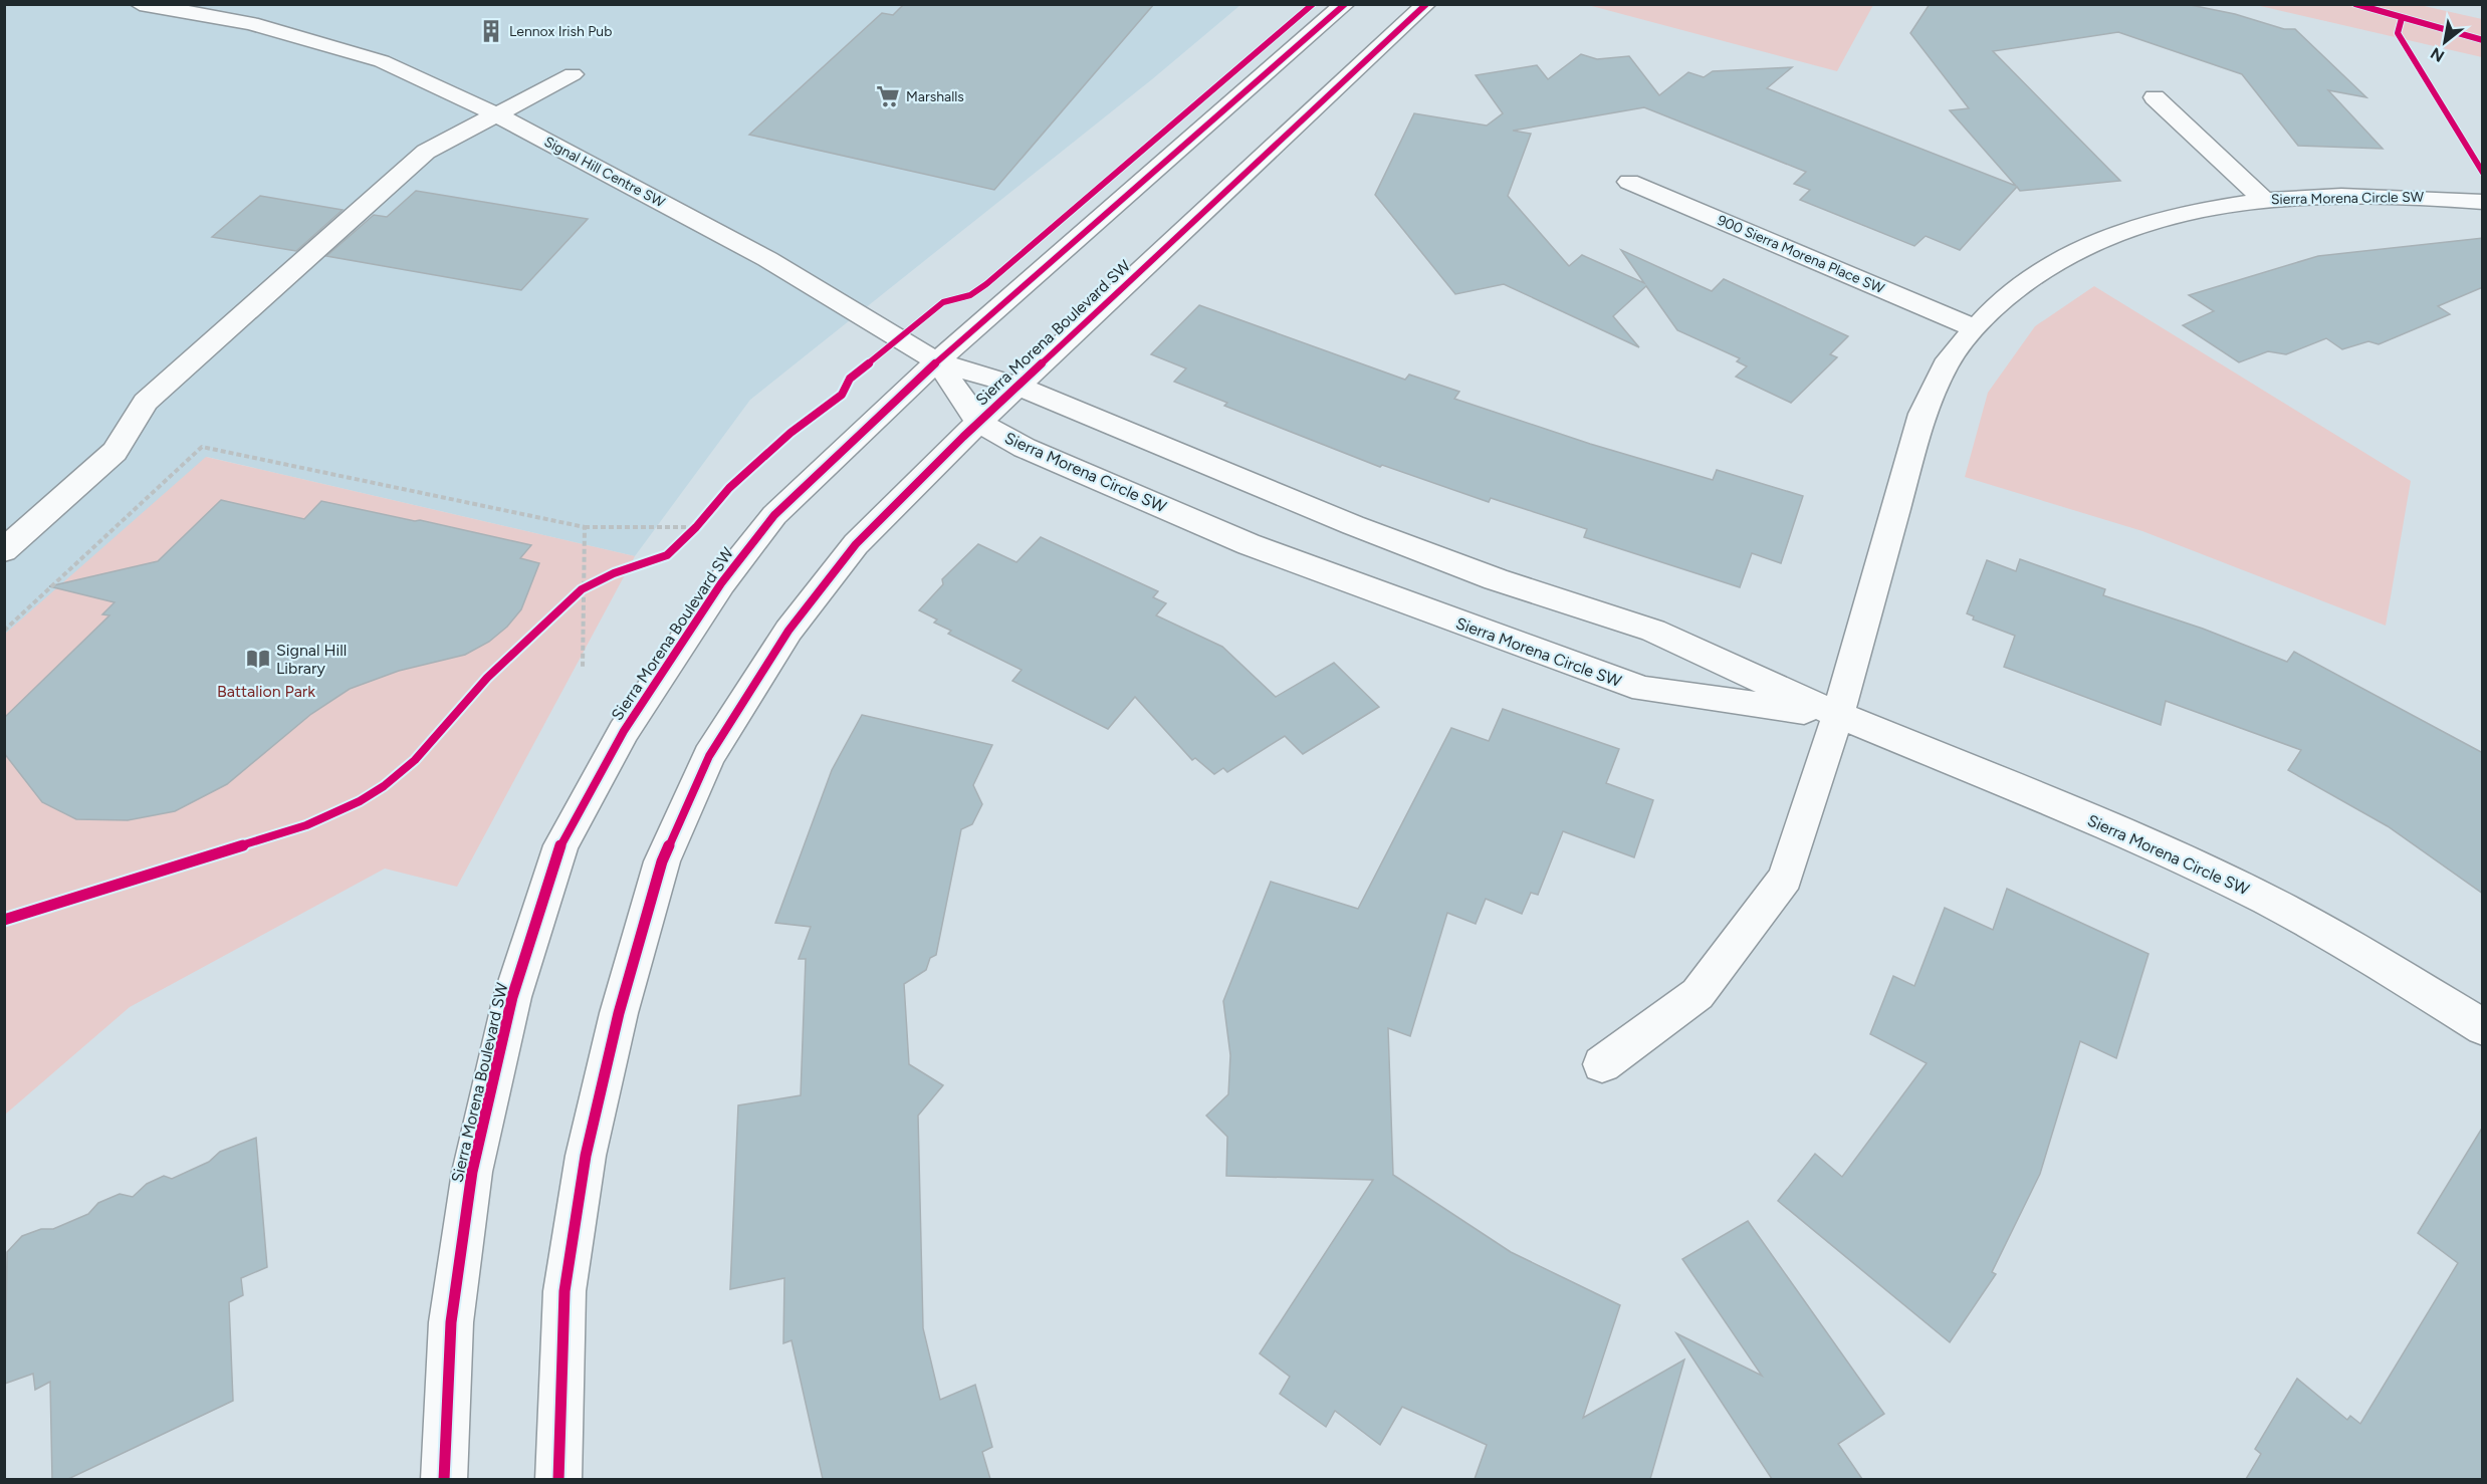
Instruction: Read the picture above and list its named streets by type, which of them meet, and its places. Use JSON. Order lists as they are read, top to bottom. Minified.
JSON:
{"streets":{"street":["Signal Hill Centre SW","Sierra Morena Circle SW","900 Sierra Morena Place SW","Sierra Morena Boulevard SW"]},"crossings":[["Signal Hill Centre SW","Sierra Morena Circle SW"],["Signal Hill Centre SW","Sierra Morena Boulevard SW"],["Sierra Morena Circle SW","900 Sierra Morena Place SW"],["Sierra Morena Circle SW","Sierra Morena Boulevard SW"]],"parks":["Battalion Park"],"places":{"building":["Lennox Irish Pub"],"supermarket":["Marshalls"],"library":["Signal Hill Library"]},"north":"bottom left"}
